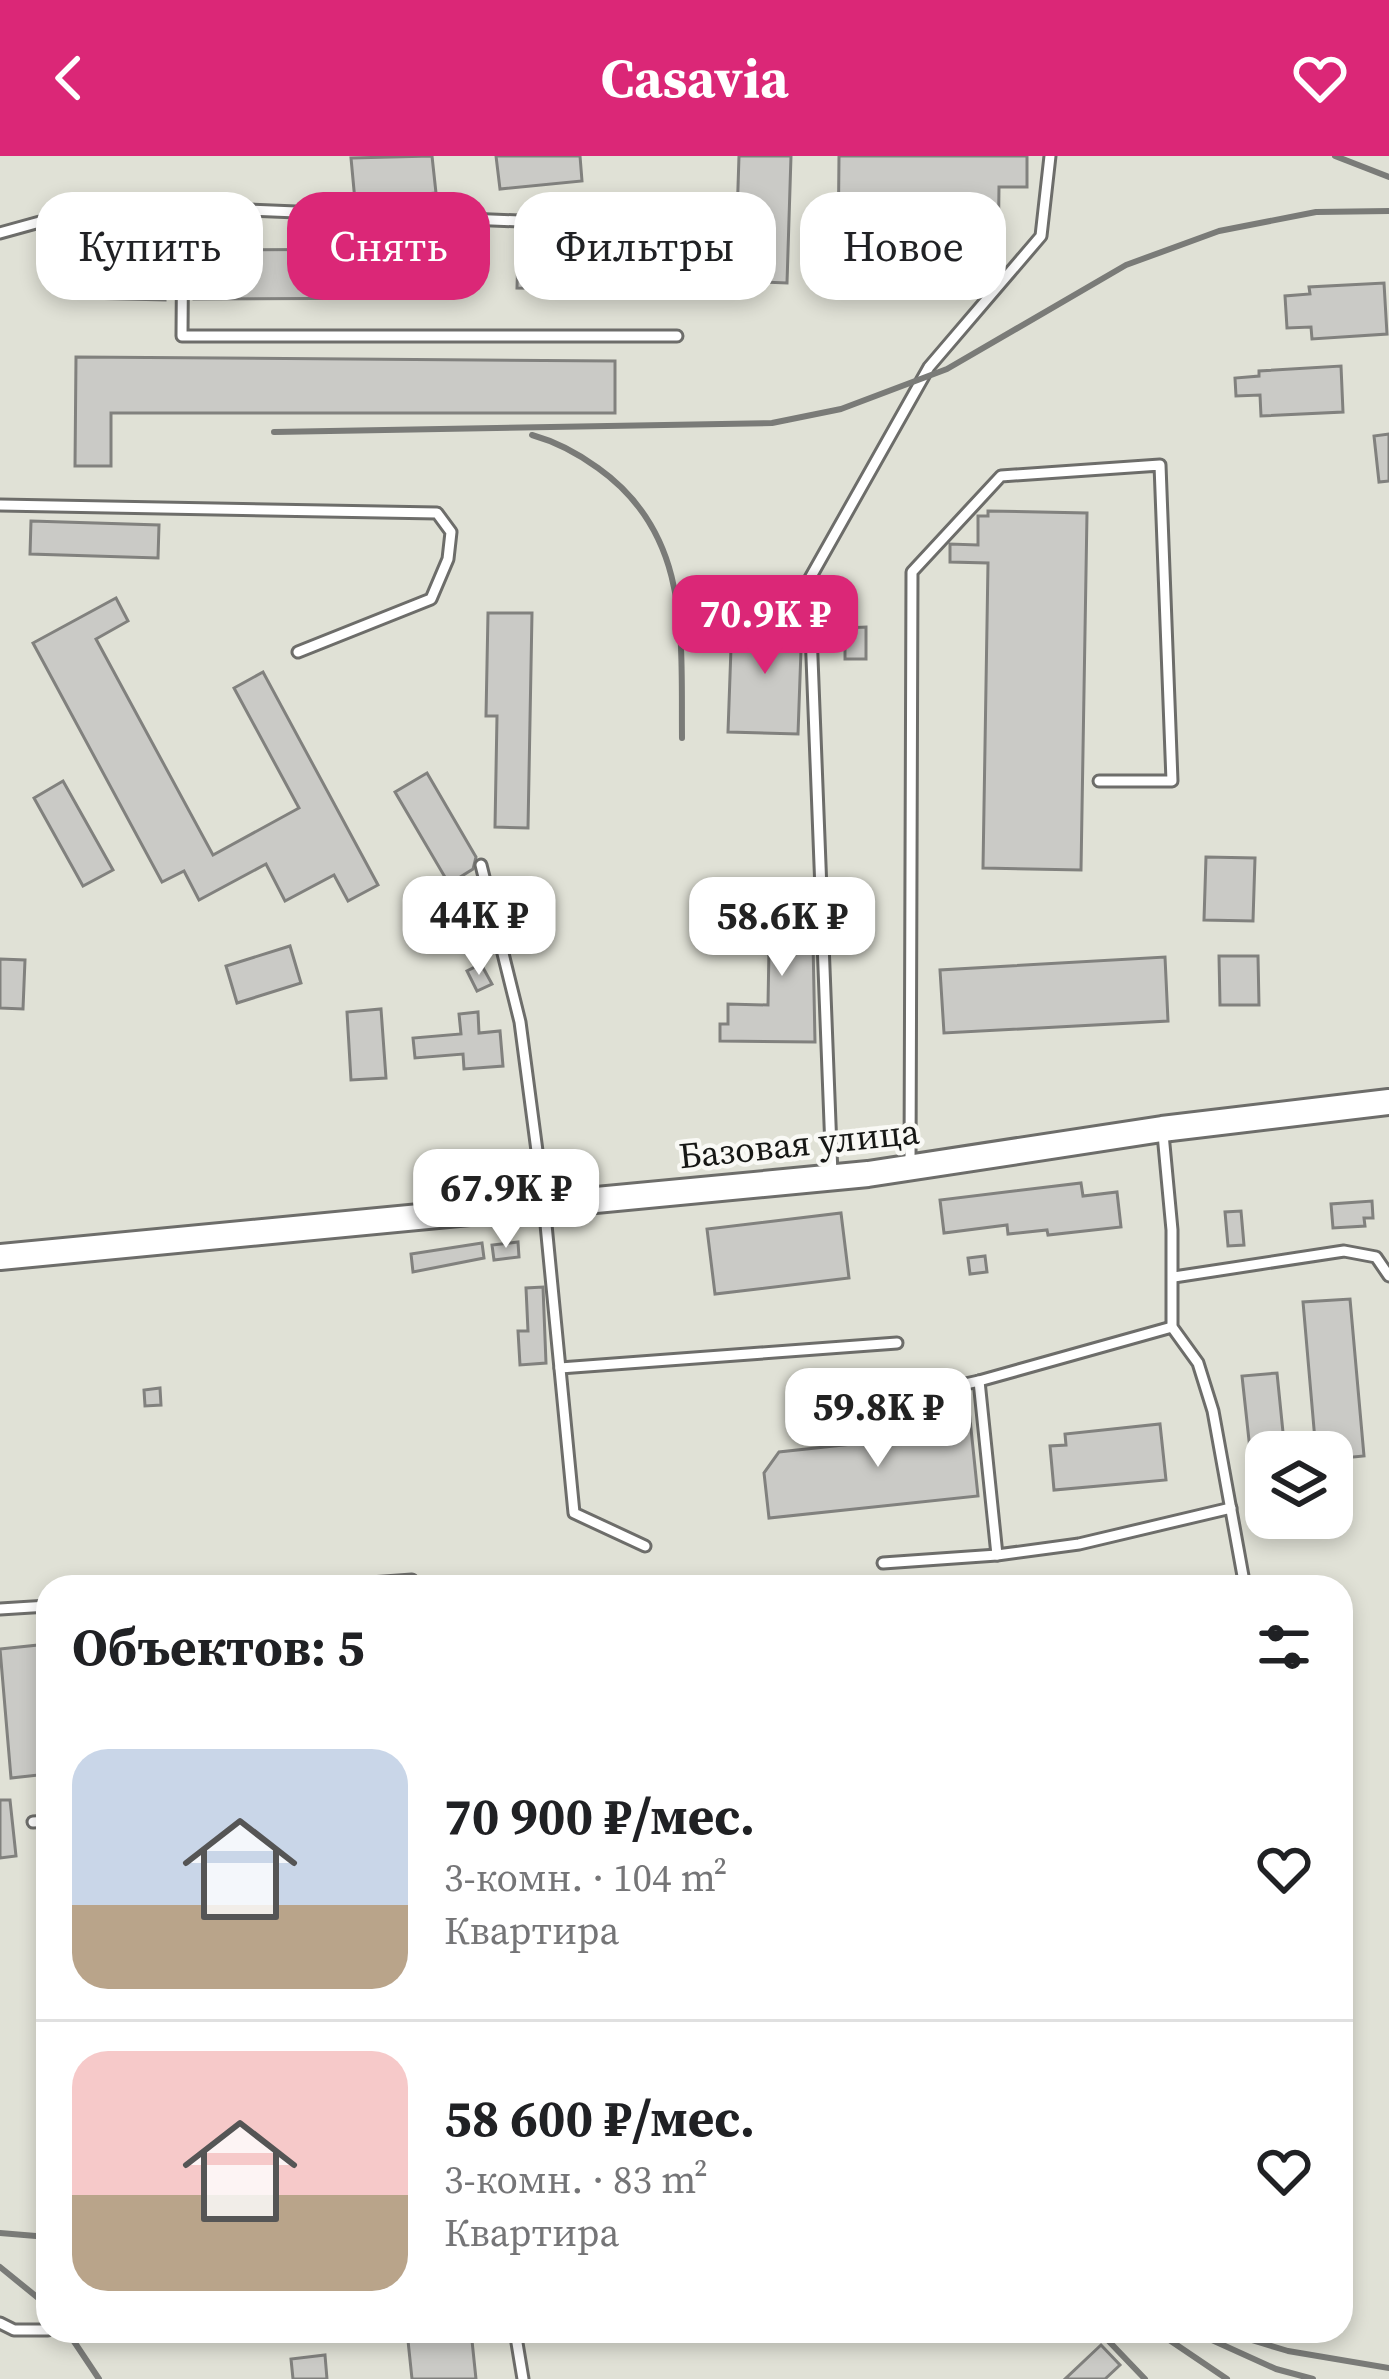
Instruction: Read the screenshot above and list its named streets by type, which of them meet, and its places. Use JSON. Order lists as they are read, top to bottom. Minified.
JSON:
{"streets":{"street":["Базовая улица"]},"page":{"header":"Casavia","chip":["Купить","Снять","Фильтры","Новое"],"price":["70.9K ₽","44K ₽","58.6K ₽","67.9K ₽","59.8K ₽"],"heading":"Объектов: 5","list":[{"name":"70 900 ₽/мес.","note":"3-комн. · 104 m² · Квартира"},{"name":"58 600 ₽/мес.","note":"3-комн. · 83 m² · Квартира"}]}}
